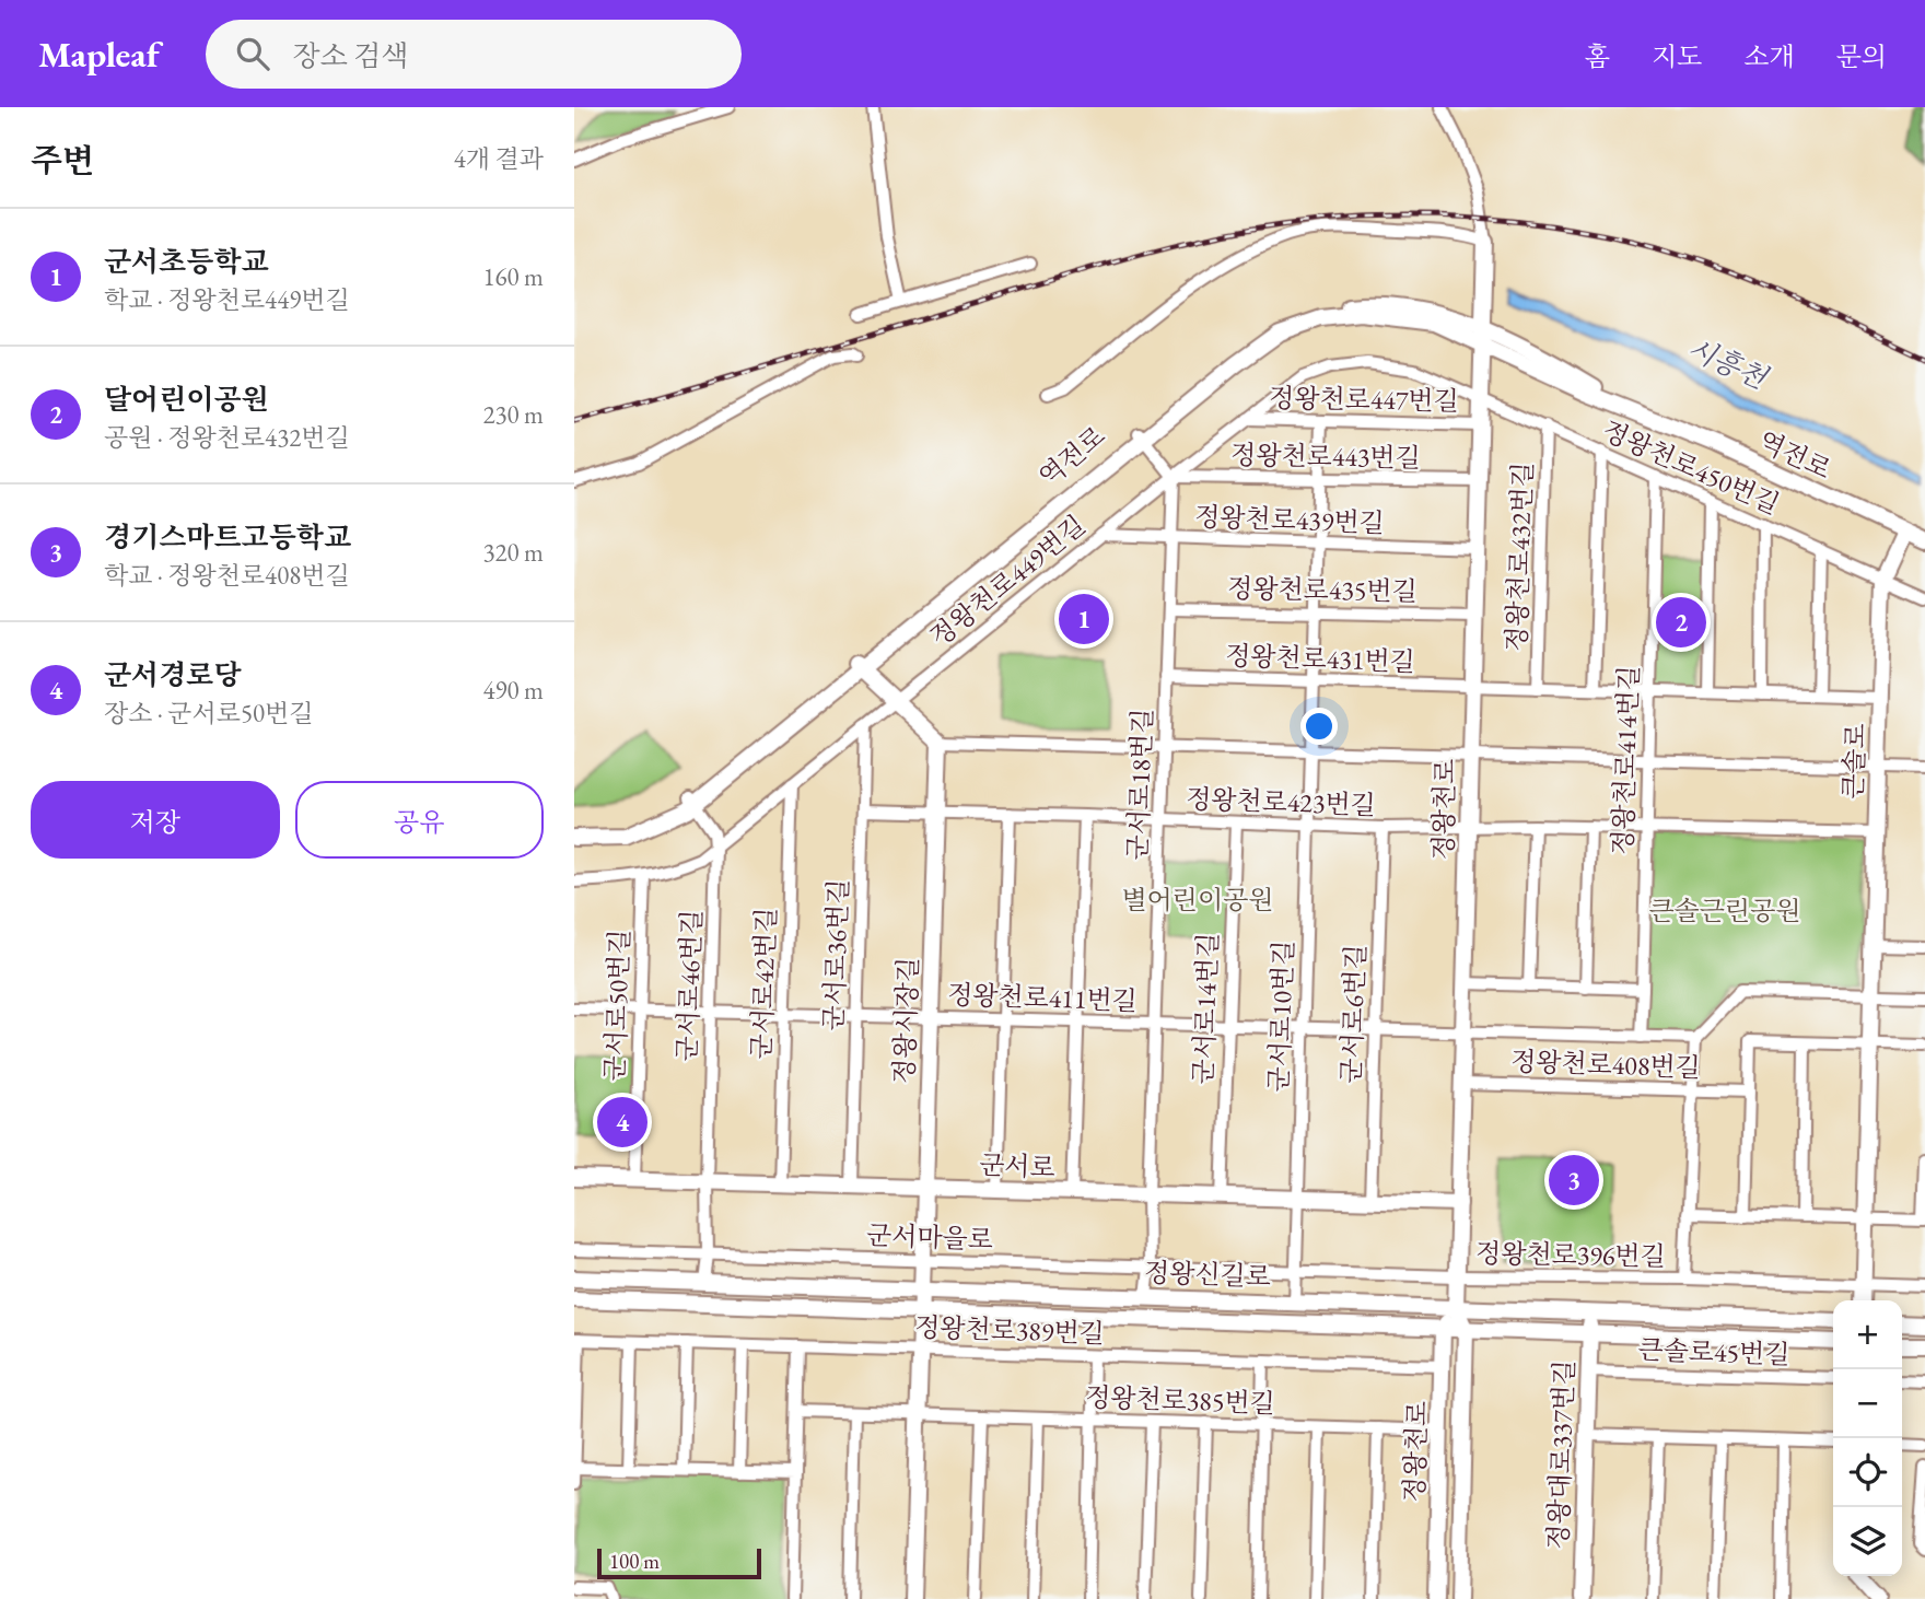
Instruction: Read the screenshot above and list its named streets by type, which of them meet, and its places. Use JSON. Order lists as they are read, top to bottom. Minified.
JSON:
{"streets":{"street":["정왕천로447번길","역전로","정왕천로443번길","정왕천로450번길","정왕천로439번길","정왕천로432번길","정왕천로449번길","정왕천로435번길","정왕천로431번길","정왕천로414번길","큰솔로","군서로18번길","정왕천로423번길","정왕천로","군서로36번길","군서로42번길","군서로46번길","정왕천로411번길","군서로50번길","군서로14번길","군서로6번길","군서로10번길","정왕시장길","정왕천로408번길","군서로","군서마을로","정왕천로396번길","정왕신길로","정왕천로389번길","큰솔로45번길","정왕천로385번길","정왕대로337번길"]},"crossings":[["정왕천로447번길","정왕천로449번길"],["정왕천로447번길","정왕천로"],["정왕천로447번길","군서로10번길"],["역전로","큰솔로"],["역전로","정왕천로"],["역전로","군서로46번길"],["정왕천로443번길","정왕천로449번길"],["정왕천로443번길","군서로18번길"],["정왕천로443번길","정왕천로"],["정왕천로443번길","군서로10번길"],["정왕천로450번길","정왕천로432번길"],["정왕천로450번길","정왕천로449번길"],["정왕천로450번길","정왕천로414번길"],["정왕천로450번길","큰솔로"],["정왕천로450번길","정왕천로"],["정왕천로439번길","정왕천로449번길"],["정왕천로439번길","군서로18번길"],["정왕천로439번길","정왕천로"],["정왕천로439번길","군서로10번길"],["정왕천로432번길","정왕천로431번길"],["정왕천로432번길","정왕천로414번길"],["정왕천로432번길","큰솔로"],["정왕천로432번길","정왕천로"],["정왕천로449번길","군서로18번길"],["정왕천로449번길","정왕천로"],["정왕천로449번길","군서로36번길"],["정왕천로449번길","군서로42번길"],["정왕천로449번길","군서로46번길"],["정왕천로449번길","군서로50번길"],["정왕천로435번길","군서로18번길"],["정왕천로435번길","정왕천로"],["정왕천로435번길","군서로10번길"],["정왕천로431번길","군서로18번길"],["정왕천로431번길","정왕천로"],["정왕천로431번길","군서로10번길"],["정왕천로414번길","정왕천로423번길"],["정왕천로414번길","정왕천로411번길"],["큰솔로","정왕천로423번길"],["큰솔로","정왕천로396번길"],["군서로18번길","정왕천로423번길"],["군서로18번길","정왕천로411번길"],["군서로18번길","군서로"],["정왕천로423번길","정왕천로"],["정왕천로423번길","군서로36번길"],["정왕천로423번길","군서로14번길"],["정왕천로423번길","군서로6번길"],["정왕천로423번길","군서로10번길"],["정왕천로423번길","정왕시장길"],["정왕천로","정왕천로411번길"],["정왕천로","정왕천로408번길"],["정왕천로","군서로"],["정왕천로","군서마을로"],["정왕천로","정왕천로396번길"],["정왕천로","정왕신길로"],["정왕천로","정왕천로389번길"],["정왕천로","정왕천로385번길"],["군서로36번길","정왕천로411번길"],["군서로36번길","군서로"],["군서로42번길","정왕천로411번길"],["군서로42번길","군서로"],["군서로46번길","정왕천로411번길"],["군서로46번길","군서로"],["정왕천로411번길","군서로50번길"],["정왕천로411번길","군서로14번길"],["정왕천로411번길","군서로6번길"],["정왕천로411번길","군서로10번길"],["정왕천로411번길","정왕시장길"],["정왕천로411번길","정왕천로396번길"],["군서로50번길","군서로"],["군서로14번길","군서로"],["군서로6번길","군서로"],["군서로10번길","군서로"],["정왕시장길","군서로"],["정왕시장길","군서마을로"],["정왕시장길","정왕신길로"],["정왕시장길","정왕천로389번길"],["정왕시장길","정왕천로385번길"],["정왕천로408번길","정왕천로396번길"],["군서마을로","정왕천로396번길"],["정왕신길로","정왕대로337번길"],["큰솔로45번길","정왕대로337번길"]],"water":["시흥천"],"parks":["별어린이공원","큰솔근린공원"],"scale_bar":"100 m","page":{"header":"Mapleaf","search":"장소 검색","nav":["홈","지도","소개","문의"],"heading":["주변","4개 결과"],"list":[{"mark":"1","name":"군서초등학교","note":"학교 · 정왕천로449번길","value":"160 m"},{"mark":"2","name":"달어린이공원","note":"공원 · 정왕천로432번길","value":"230 m"},{"mark":"3","name":"경기스마트고등학교","note":"학교 · 정왕천로408번길","value":"320 m"},{"mark":"4","name":"군서경로당","note":"장소 · 군서로50번길","value":"490 m"}],"pins":["1","2","4","3"],"buttons":["저장","공유"],"map_buttons":["+","−"],"scale":"100 m"}}
